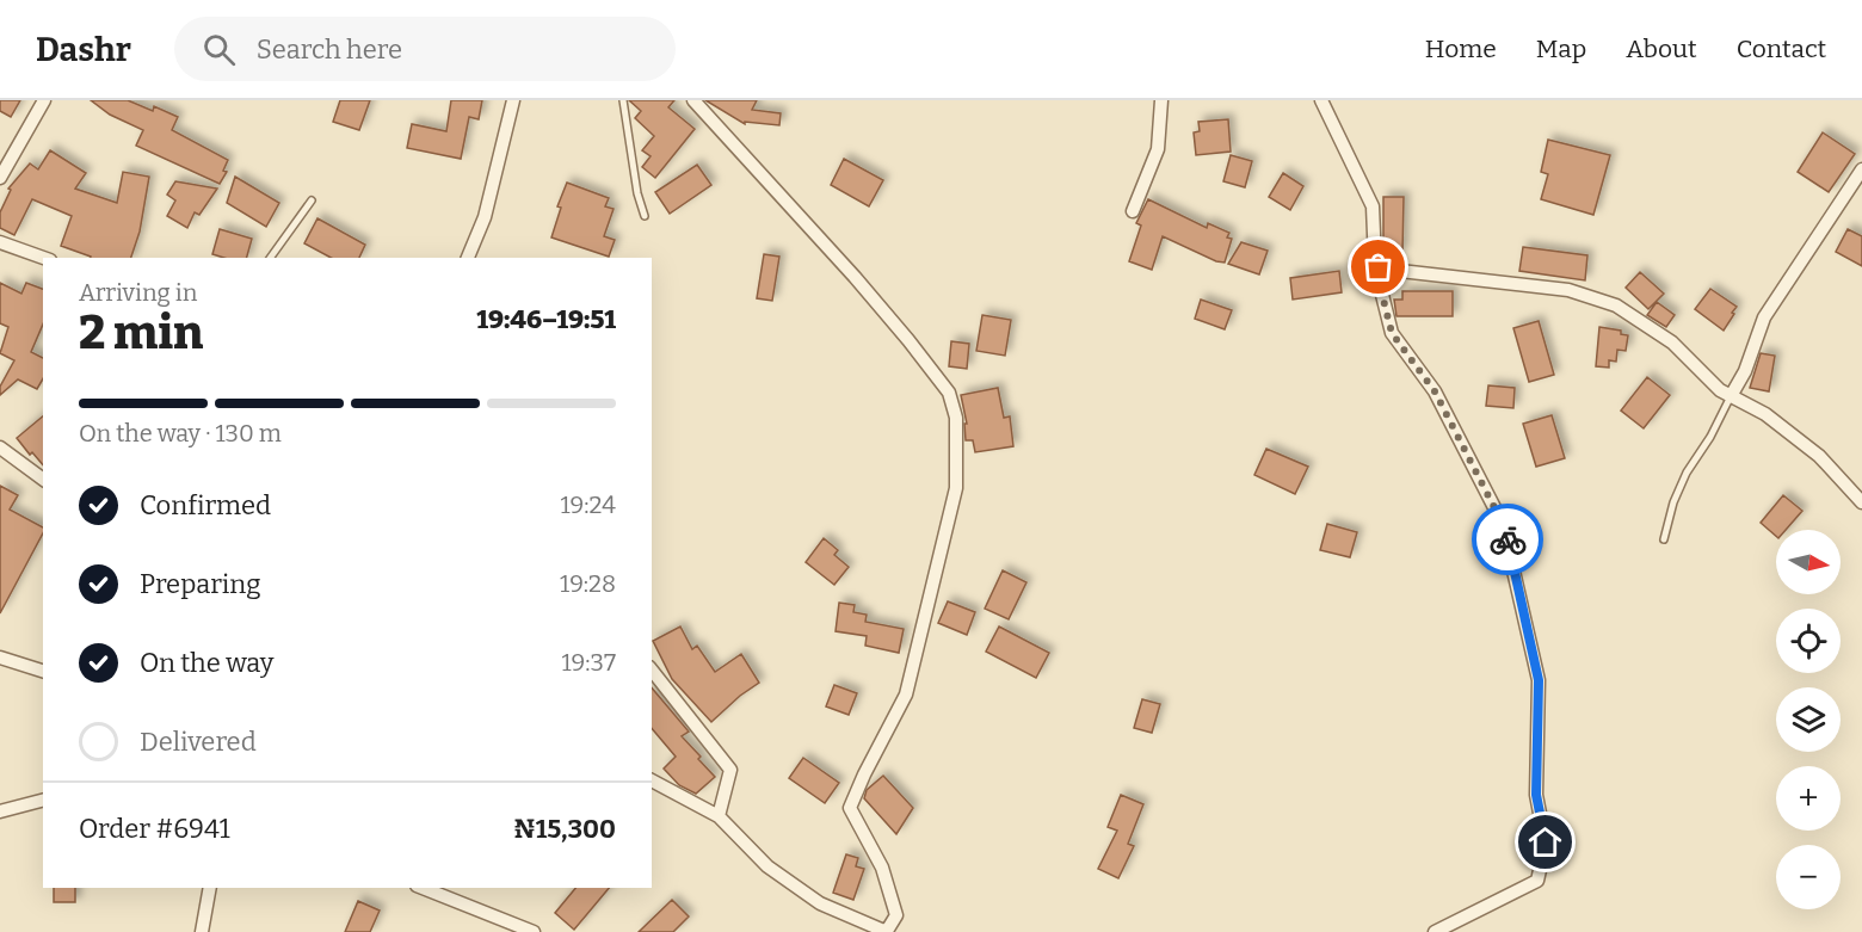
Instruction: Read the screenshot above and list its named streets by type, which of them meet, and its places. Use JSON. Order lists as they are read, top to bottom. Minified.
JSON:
{"north":"right","page":{"header":"Dashr","search":"Search here","nav":["Home","Map","About","Contact"],"heading":["2 min","Arriving in","19:46–19:51"],"panel":["Order #6941","₦15,300"],"bar":"On the way · 130 m","list":[["Confirmed","19:24"],["Preparing","19:28"],["On the way","19:37"],"Delivered"],"map_buttons":["+","−"]}}
